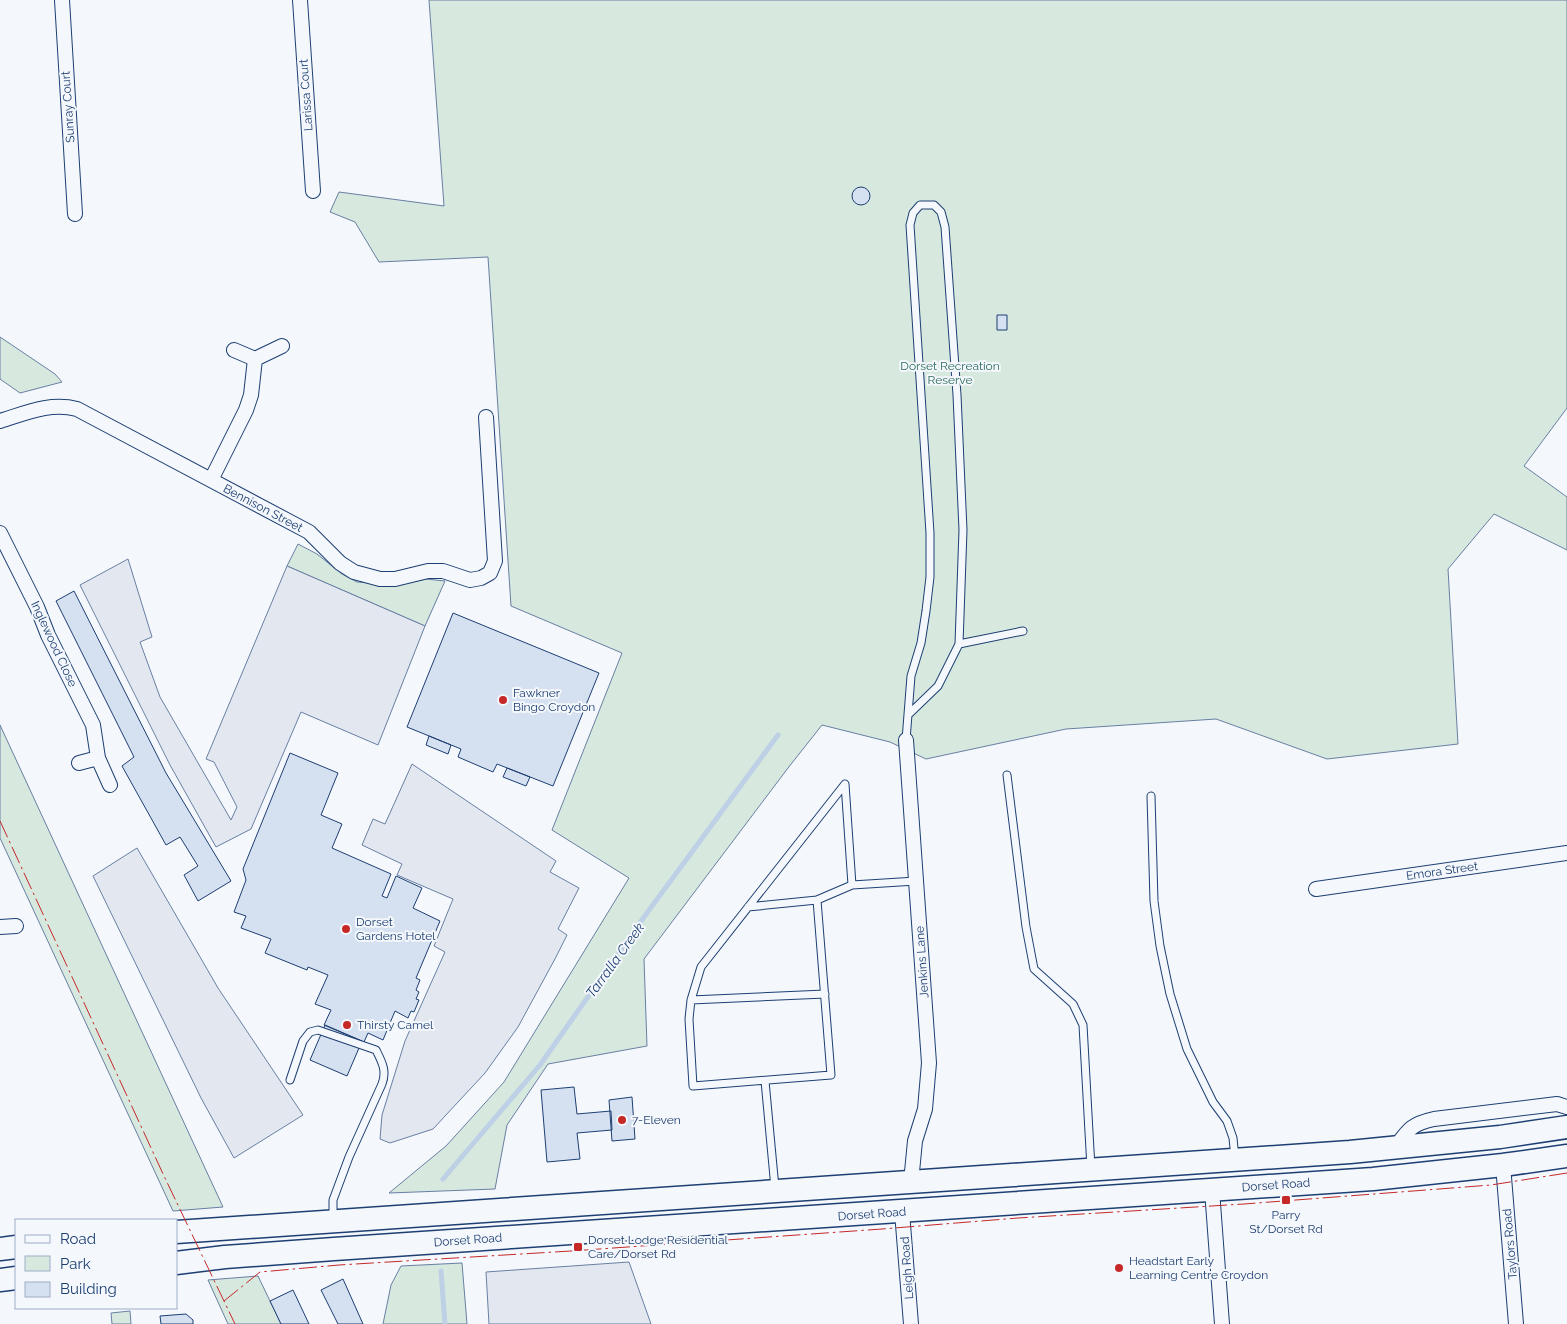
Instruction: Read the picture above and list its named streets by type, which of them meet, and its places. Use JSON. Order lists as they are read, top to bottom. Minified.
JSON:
{"streets":{"main road":["Dorset Road"],"street":["Larissa Court","Sunray Court","Bennison Street","Inglewood Close","Emora Street","Jenkins Lane","Taylors Road","Leigh Road"]},"crossings":[["Dorset Road","Taylors Road"],["Dorset Road","Leigh Road"]],"water":["Tarralla Creek"],"parks":["Dorset Recreation Reserve"],"places":{"other":["Fawkner Bingo Croydon","Dorset Gardens Hotel","Thirsty Camel","7-Eleven","Headstart Early Learning Centre Croydon"],"transit":["Parry St/Dorset Rd","Dorset Lodge Residential Care/Dorset Rd"]},"legend":["Road","Park","Building"]}
